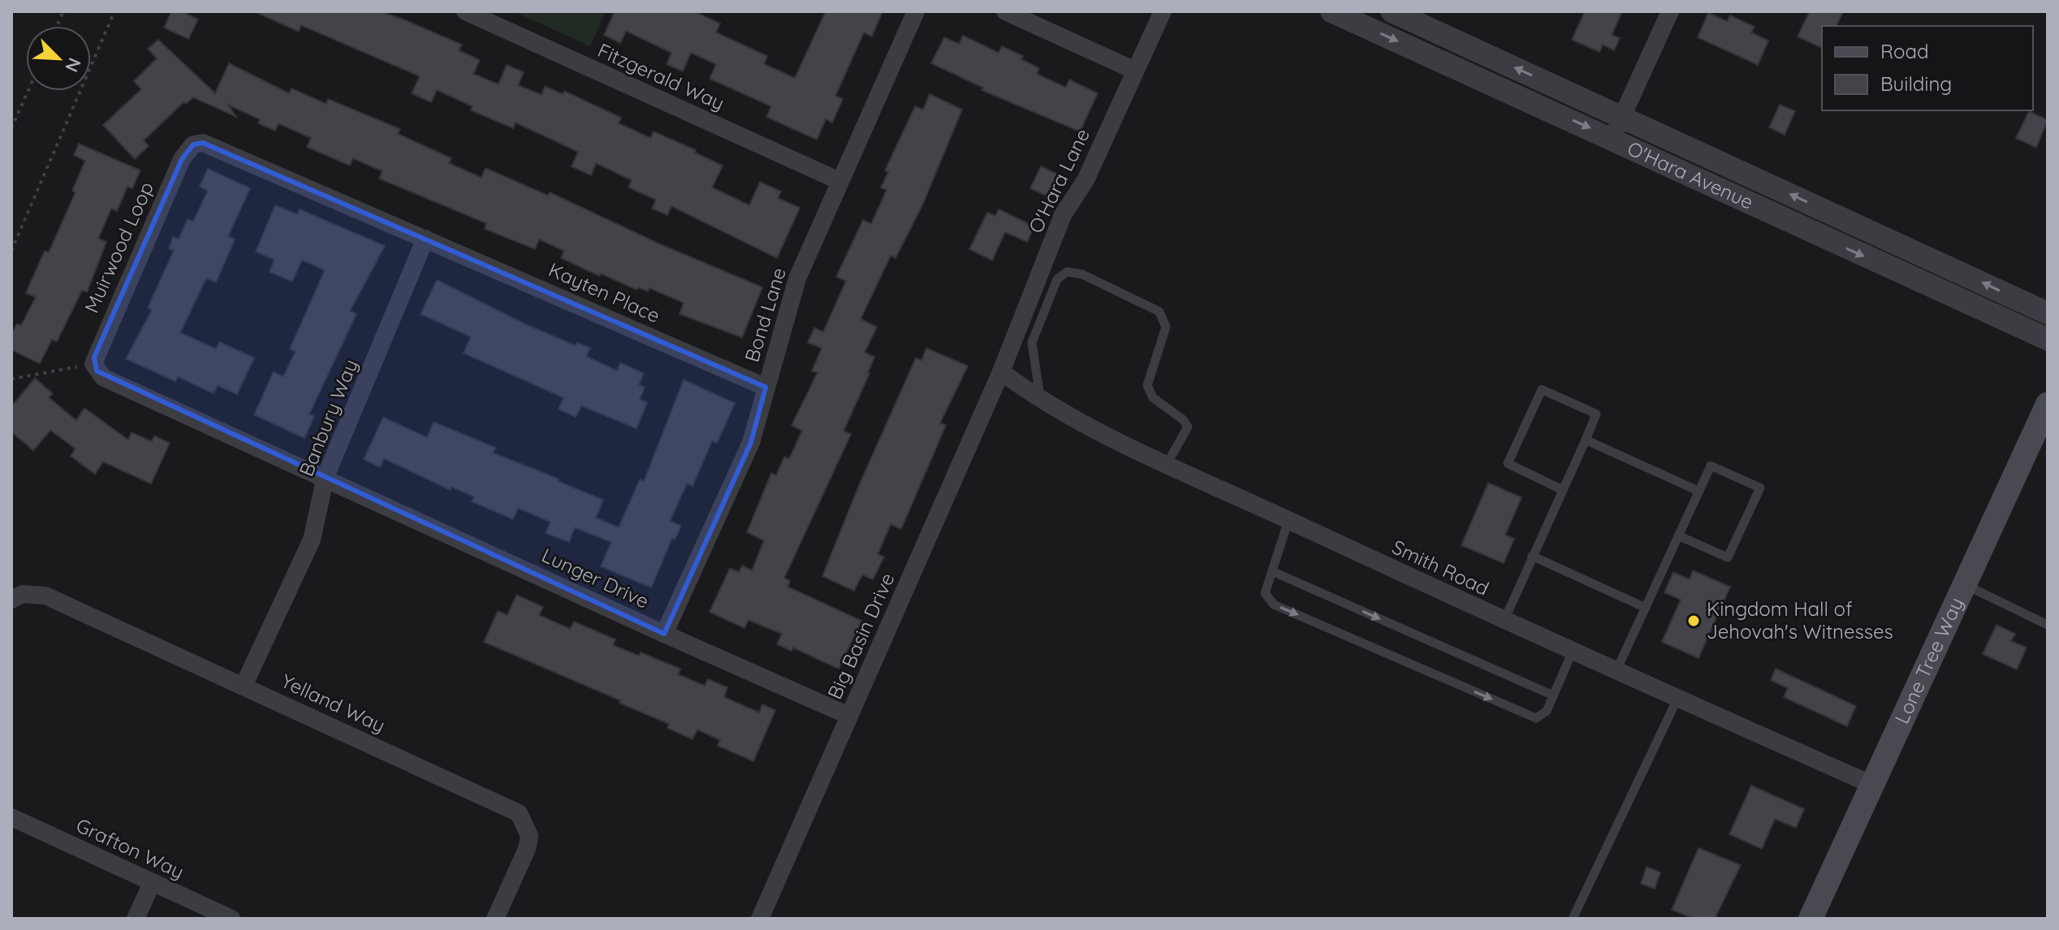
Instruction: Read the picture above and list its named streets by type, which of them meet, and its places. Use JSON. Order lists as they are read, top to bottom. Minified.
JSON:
{"streets":{"main road":["Lone Tree Way"],"street":["Fitzgerald Way","O'Hara Avenue","O'Hara Lane","Muirwood Loop","Kayten Place","Bond Lane","Banbury Way","Smith Road","Lunger Drive","Big Basin Drive","Yelland Way","Grafton Way"]},"crossings":[["Fitzgerald Way","Bond Lane"],["O'Hara Lane","Smith Road"],["O'Hara Lane","Big Basin Drive"],["Muirwood Loop","Kayten Place"],["Muirwood Loop","Banbury Way"],["Muirwood Loop","Lunger Drive"],["Kayten Place","Bond Lane"],["Kayten Place","Banbury Way"],["Bond Lane","Lunger Drive"],["Banbury Way","Lunger Drive"],["Banbury Way","Yelland Way"],["Smith Road","Big Basin Drive"],["Smith Road","Lone Tree Way"],["Lunger Drive","Big Basin Drive"]],"places":["Kingdom Hall of Jehovah's Witnesses"],"legend":["Road","Building"],"north":"bottom right"}
